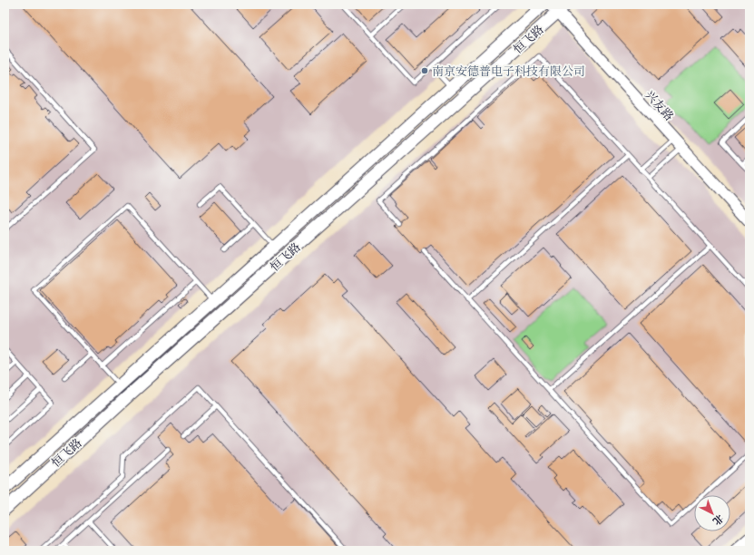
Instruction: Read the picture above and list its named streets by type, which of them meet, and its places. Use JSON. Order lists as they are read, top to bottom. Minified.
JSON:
{"streets":{"main road":["恒飞路"],"street":["兴友路"]},"crossings":[["恒飞路","兴友路"]],"places":["南京安德普电子科技有限公司"],"north":"bottom right"}
